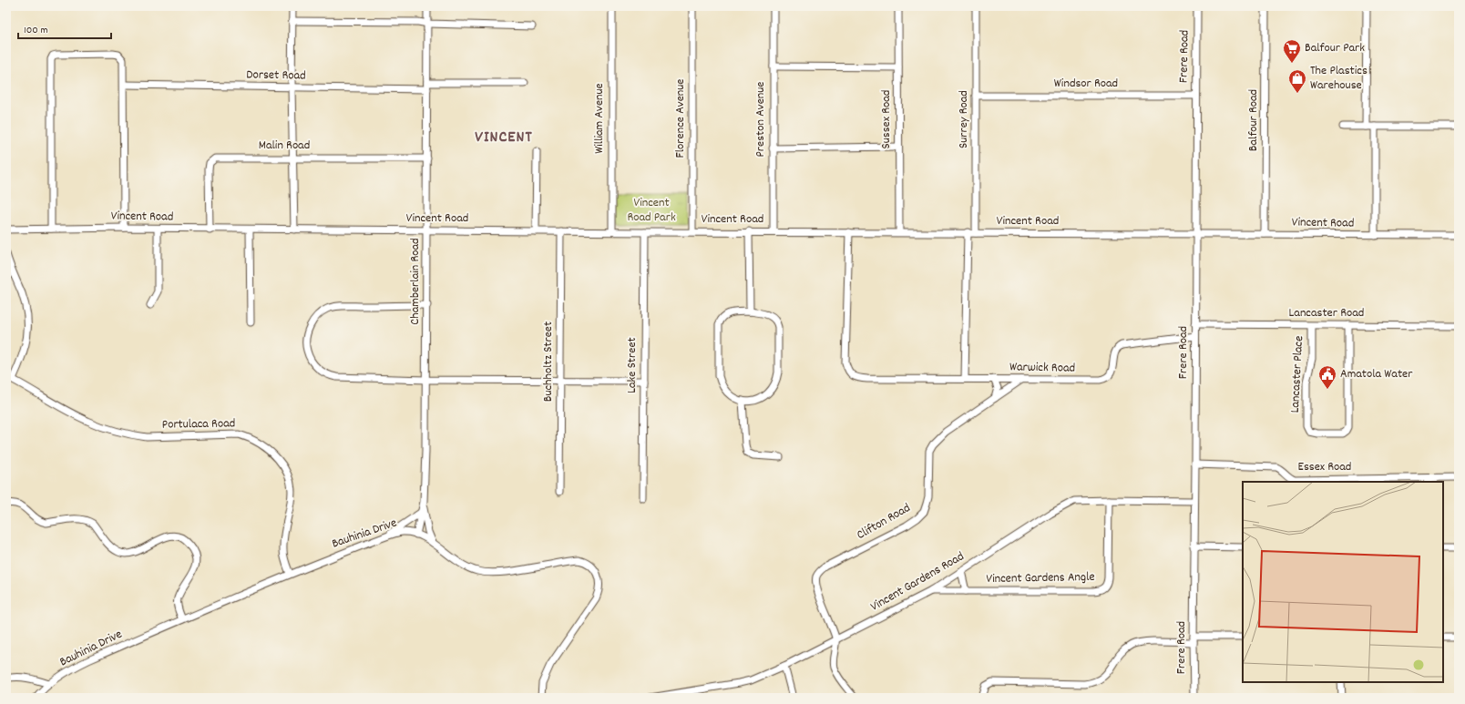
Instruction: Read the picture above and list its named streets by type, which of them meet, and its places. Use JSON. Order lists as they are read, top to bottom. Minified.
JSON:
{"streets":{"street":["Frere Road","Dorset Road","Windsor Road","William Avenue","Florence Avenue","Preston Avenue","Sussex Road","Surrey Road","Balfour Road","Malin Road","Vincent Road","Chamberlain Road","Lancaster Road","Buchholtz Street","Lake Street","Warwick Road","Lancaster Place","Portulaca Road","Essex Road","Clifton Road","Bauhinia Drive","Vincent Gardens Angle","Vincent Gardens Road"]},"crossings":[["Frere Road","Windsor Road"],["Frere Road","Vincent Road"],["Frere Road","Lancaster Road"],["Frere Road","Warwick Road"],["Frere Road","Essex Road"],["Frere Road","Vincent Gardens Road"],["Dorset Road","Chamberlain Road"],["Windsor Road","Surrey Road"],["William Avenue","Vincent Road"],["Florence Avenue","Vincent Road"],["Preston Avenue","Vincent Road"],["Sussex Road","Vincent Road"],["Surrey Road","Vincent Road"],["Balfour Road","Vincent Road"],["Malin Road","Vincent Road"],["Malin Road","Chamberlain Road"],["Vincent Road","Chamberlain Road"],["Vincent Road","Buchholtz Street"],["Vincent Road","Lake Street"],["Vincent Road","Warwick Road"],["Chamberlain Road","Bauhinia Drive"],["Lancaster Road","Lancaster Place"],["Warwick Road","Clifton Road"],["Portulaca Road","Bauhinia Drive"],["Clifton Road","Vincent Gardens Road"],["Vincent Gardens Angle","Vincent Gardens Road"]],"districts":["VINCENT"],"parks":["Vincent Road Park"],"places":{"supermarket":["Balfour Park"],"shop":["The Plastics Warehouse"],"public building":["Amatola Water"]},"scale_bar":"100 m"}
